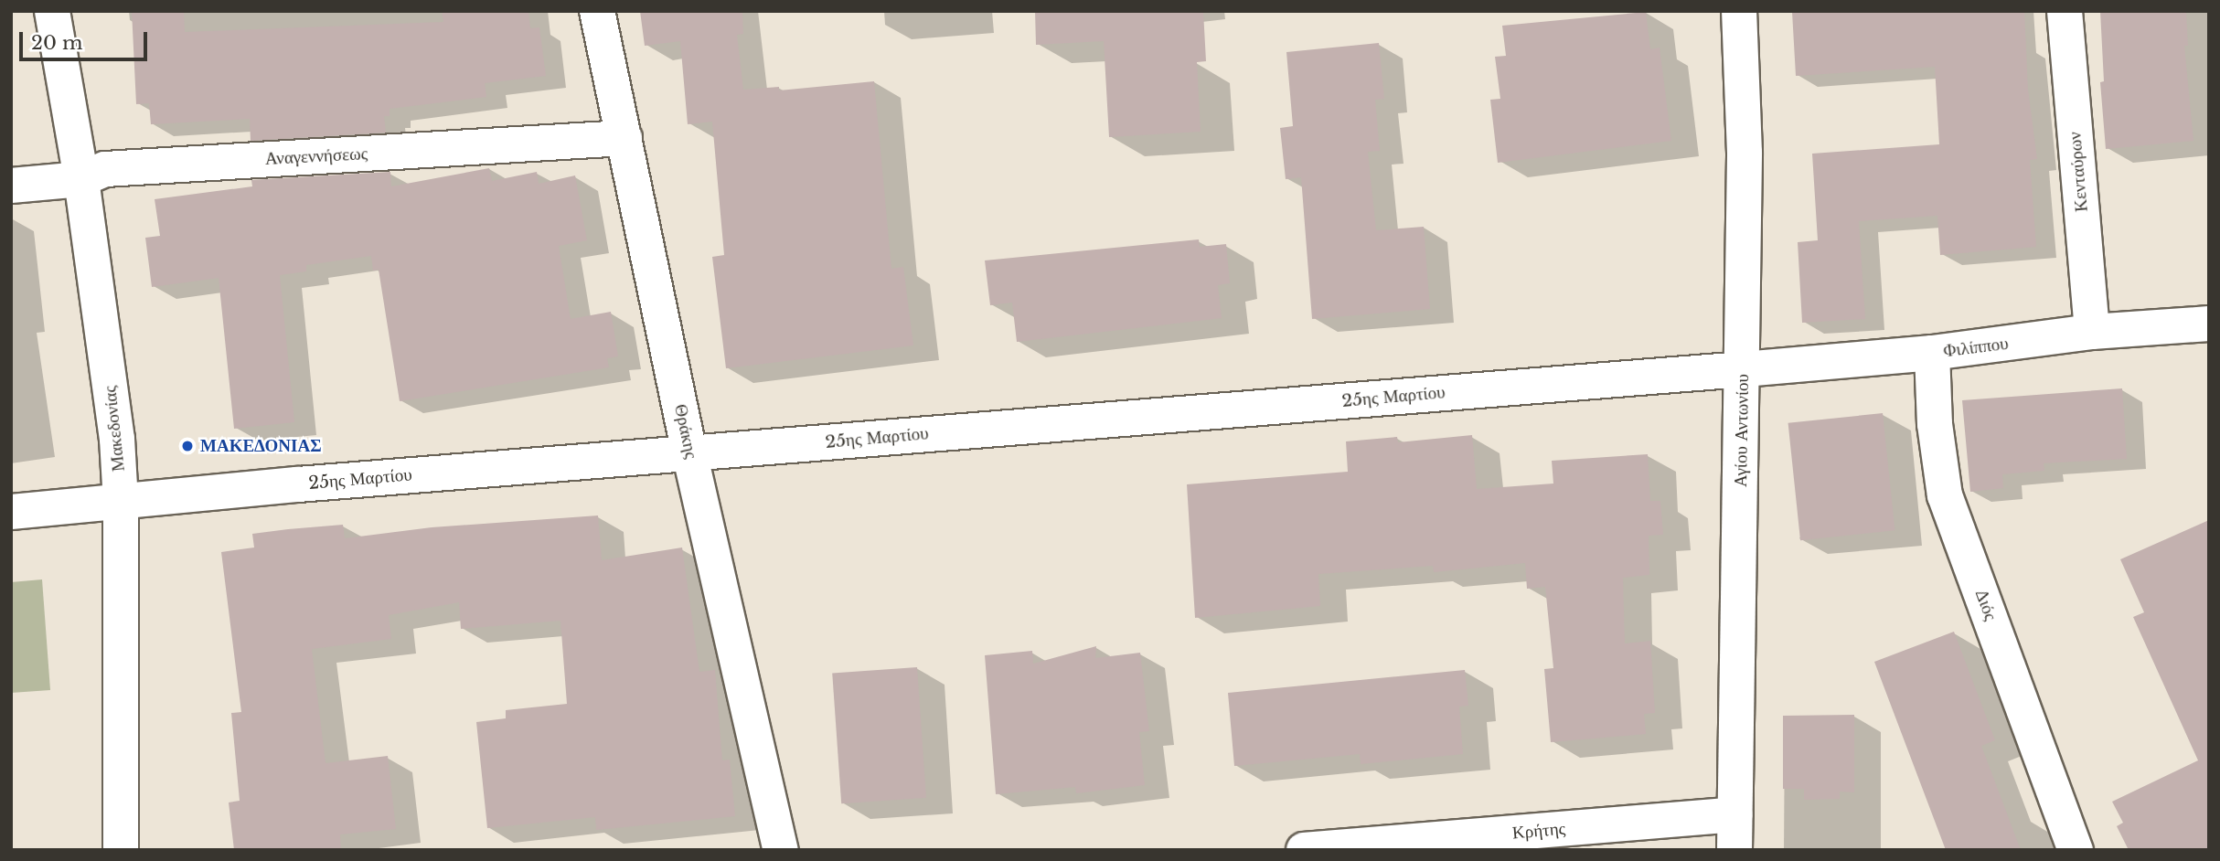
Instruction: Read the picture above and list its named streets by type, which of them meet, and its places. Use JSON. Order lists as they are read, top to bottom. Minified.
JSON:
{"streets":{"street":["Αναγεννήσεως","Κενταύρων","Φιλίππου","25ης Μαρτίου","Μακεδονίας","Αγίου Αντωνίου","Θράκης","Διός","Κρήτης"]},"crossings":[["Αναγεννήσεως","Μακεδονίας"],["Αναγεννήσεως","Θράκης"],["Κενταύρων","Φιλίππου"],["Φιλίππου","25ης Μαρτίου"],["Φιλίππου","Αγίου Αντωνίου"],["Φιλίππου","Διός"],["25ης Μαρτίου","Μακεδονίας"],["25ης Μαρτίου","Αγίου Αντωνίου"],["25ης Μαρτίου","Θράκης"],["Αγίου Αντωνίου","Κρήτης"]],"places":["ΜΑΚΕΔΟΝΙΑΣ"],"scale_bar":"20 m"}
